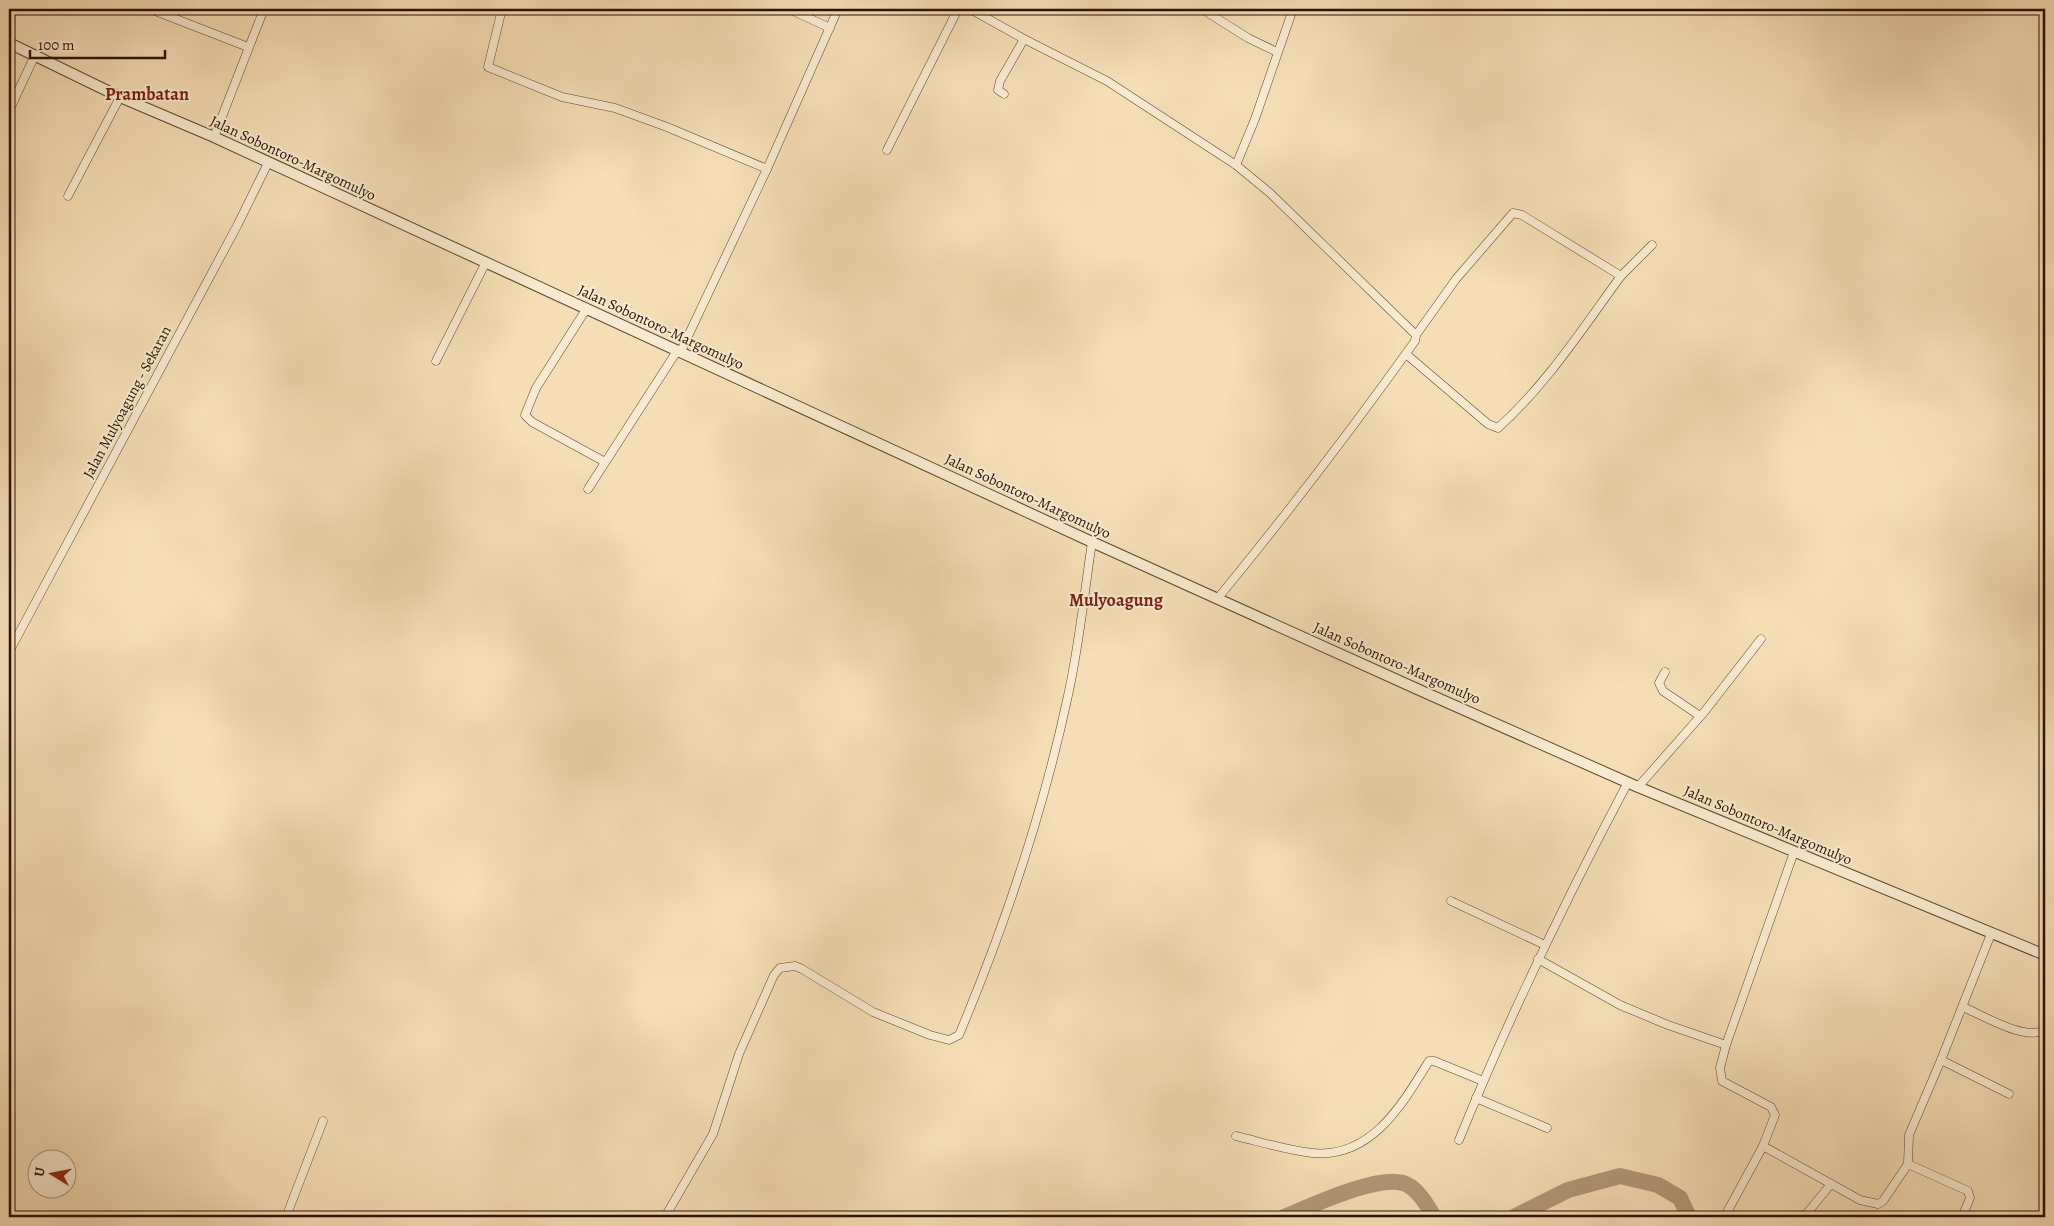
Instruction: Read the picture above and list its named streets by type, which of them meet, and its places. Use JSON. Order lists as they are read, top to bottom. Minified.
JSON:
{"streets":{"street":["Jalan Sobontoro-Margomulyo","Jalan Mulyoagung - Sekaran"]},"crossings":[["Jalan Sobontoro-Margomulyo","Jalan Mulyoagung - Sekaran"]],"districts":["Prambatan","Mulyoagung"],"scale_bar":"100 m","north":"left"}
